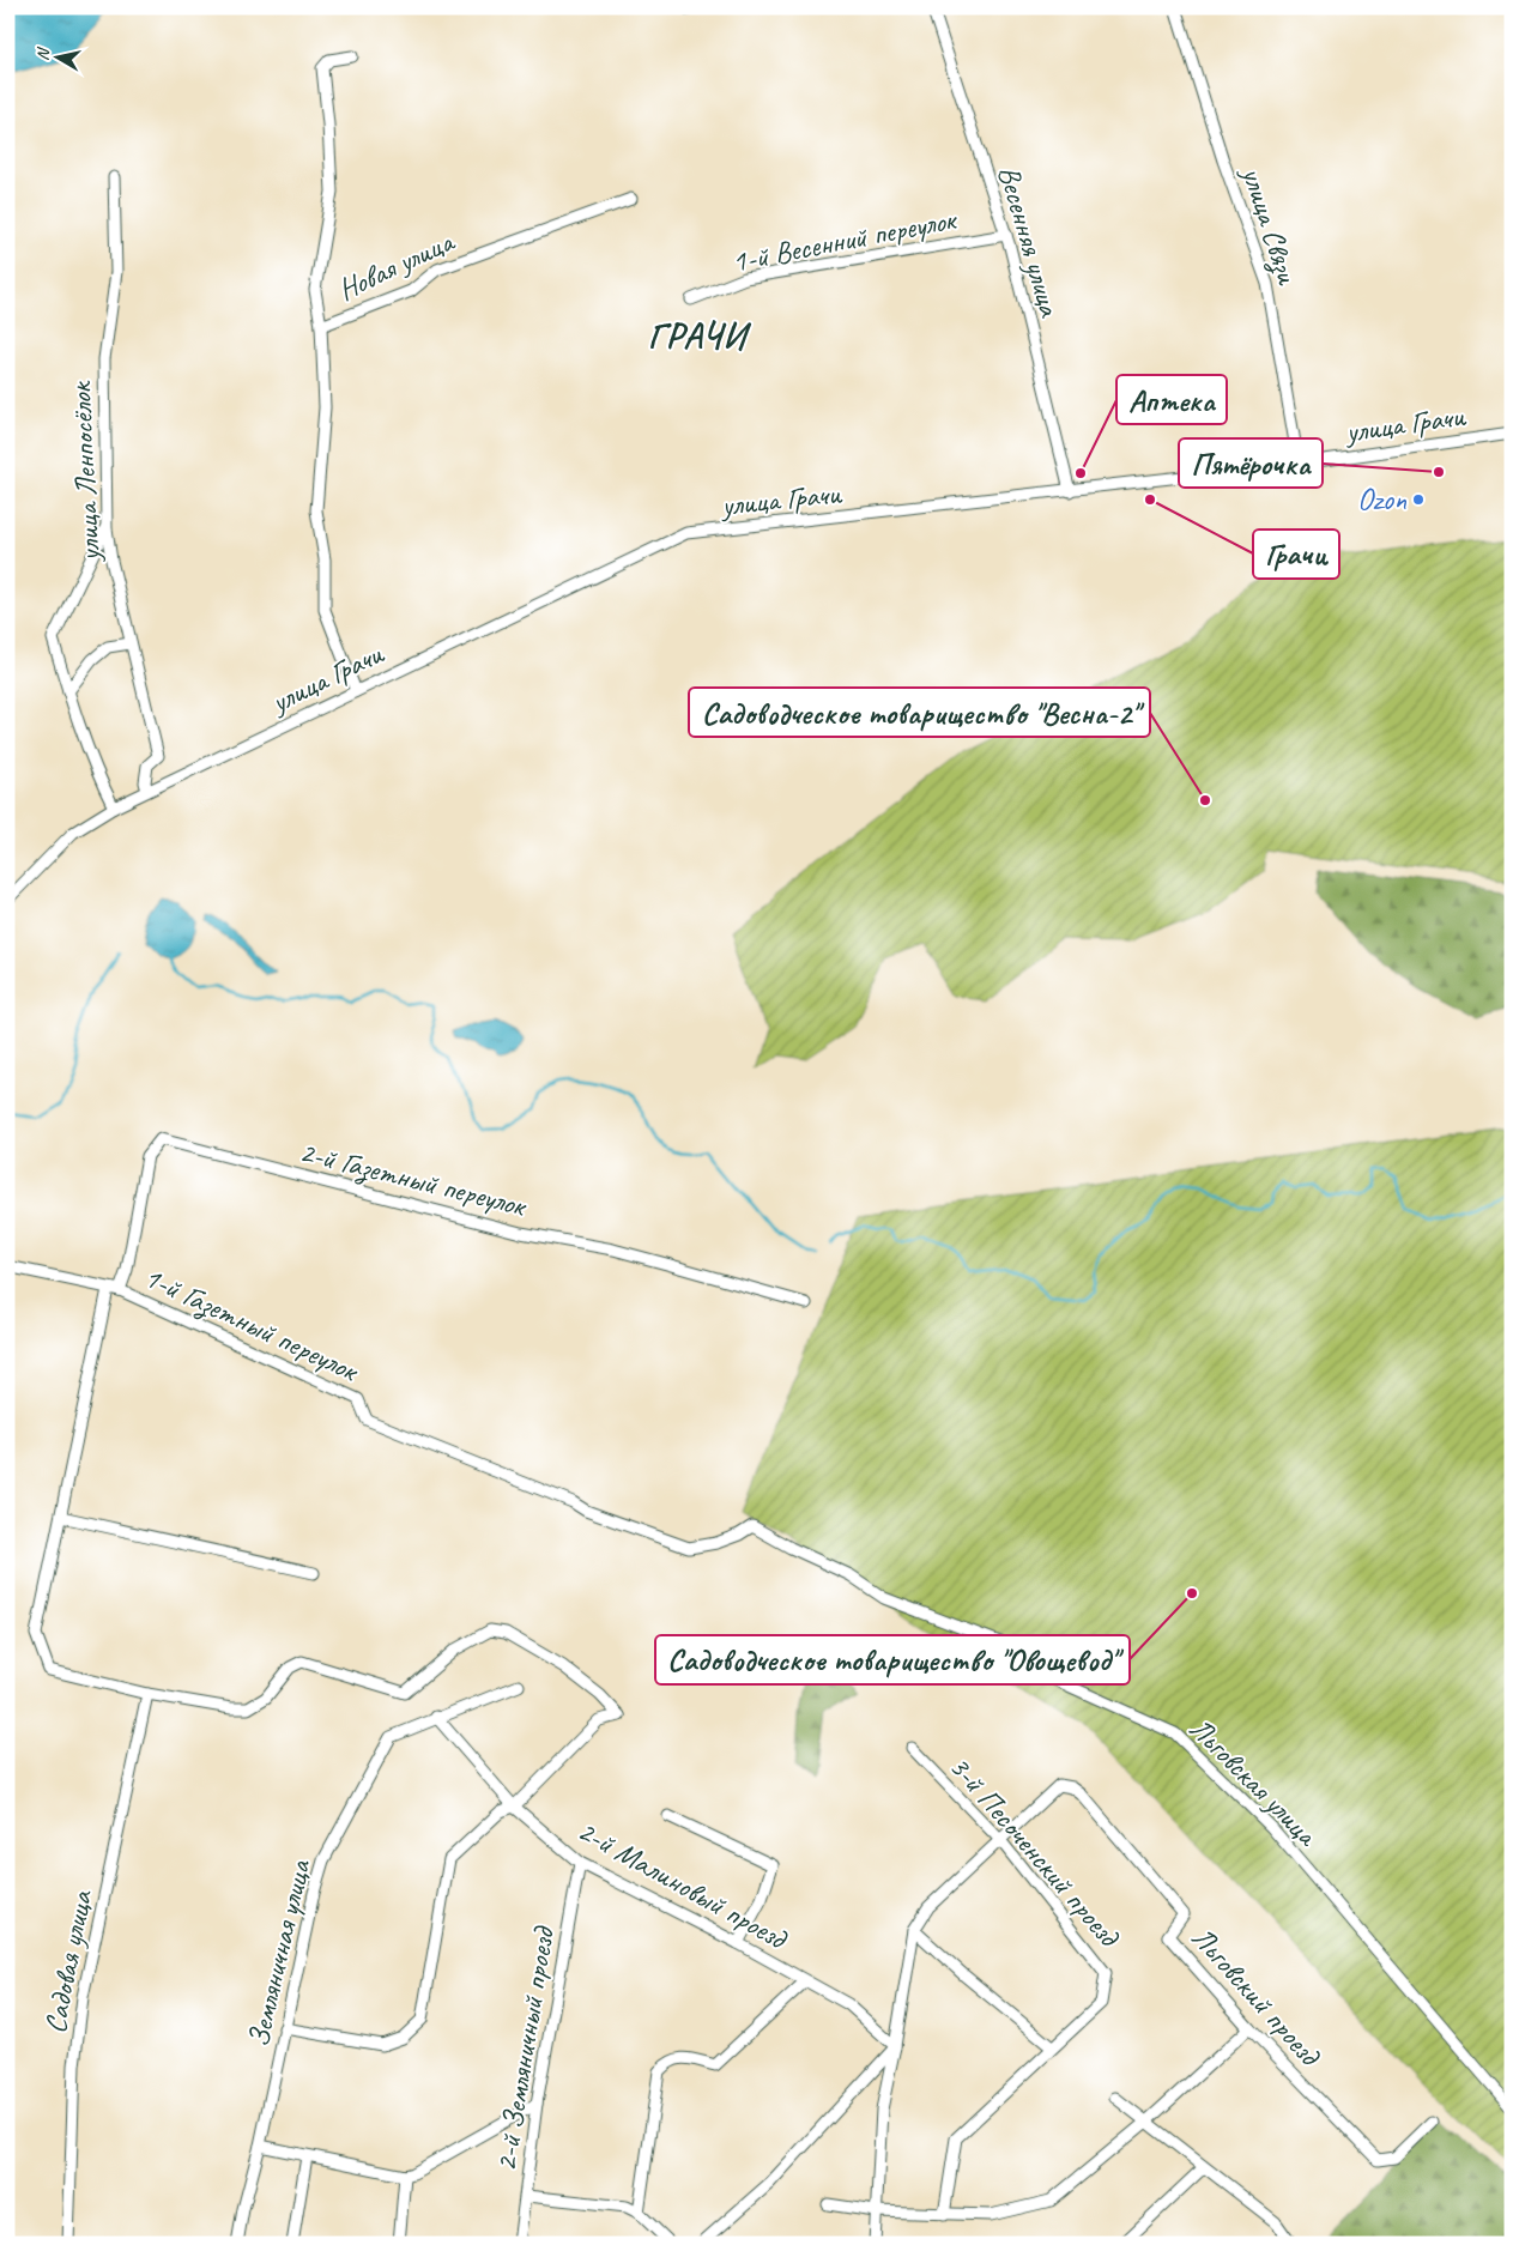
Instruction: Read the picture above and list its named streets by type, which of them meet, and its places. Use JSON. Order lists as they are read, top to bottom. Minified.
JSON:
{"streets":{"street":["улица Связи","1-й Весенний переулок","Весенняя улица","Новая улица","улица Грачи","улица Ленпосёлок","2-й Газетный переулок","1-й Газетный переулок","Льговская улица","3-й Песоченский проезд","2-й Малиновый проезд","Земляничная улица","Садовая улица","Льговский проезд","2-й Земляничный проезд"]},"crossings":[["улица Связи","улица Грачи"],["1-й Весенний переулок","Весенняя улица"],["Весенняя улица","улица Грачи"],["улица Грачи","улица Ленпосёлок"],["2-й Газетный переулок","1-й Газетный переулок"],["1-й Газетный переулок","Льговская улица"],["3-й Песоченский проезд","Льговский проезд"],["2-й Малиновый проезд","Земляничная улица"],["2-й Малиновый проезд","2-й Земляничный проезд"]],"districts":["ГРАЧИ"],"places":["Пятёрочка","Аптека","Грачи","Ozon","Садоводческое товарищество \"Весна-2\"","Садоводческое товарищество \"Овощевод\""],"north":"left"}
